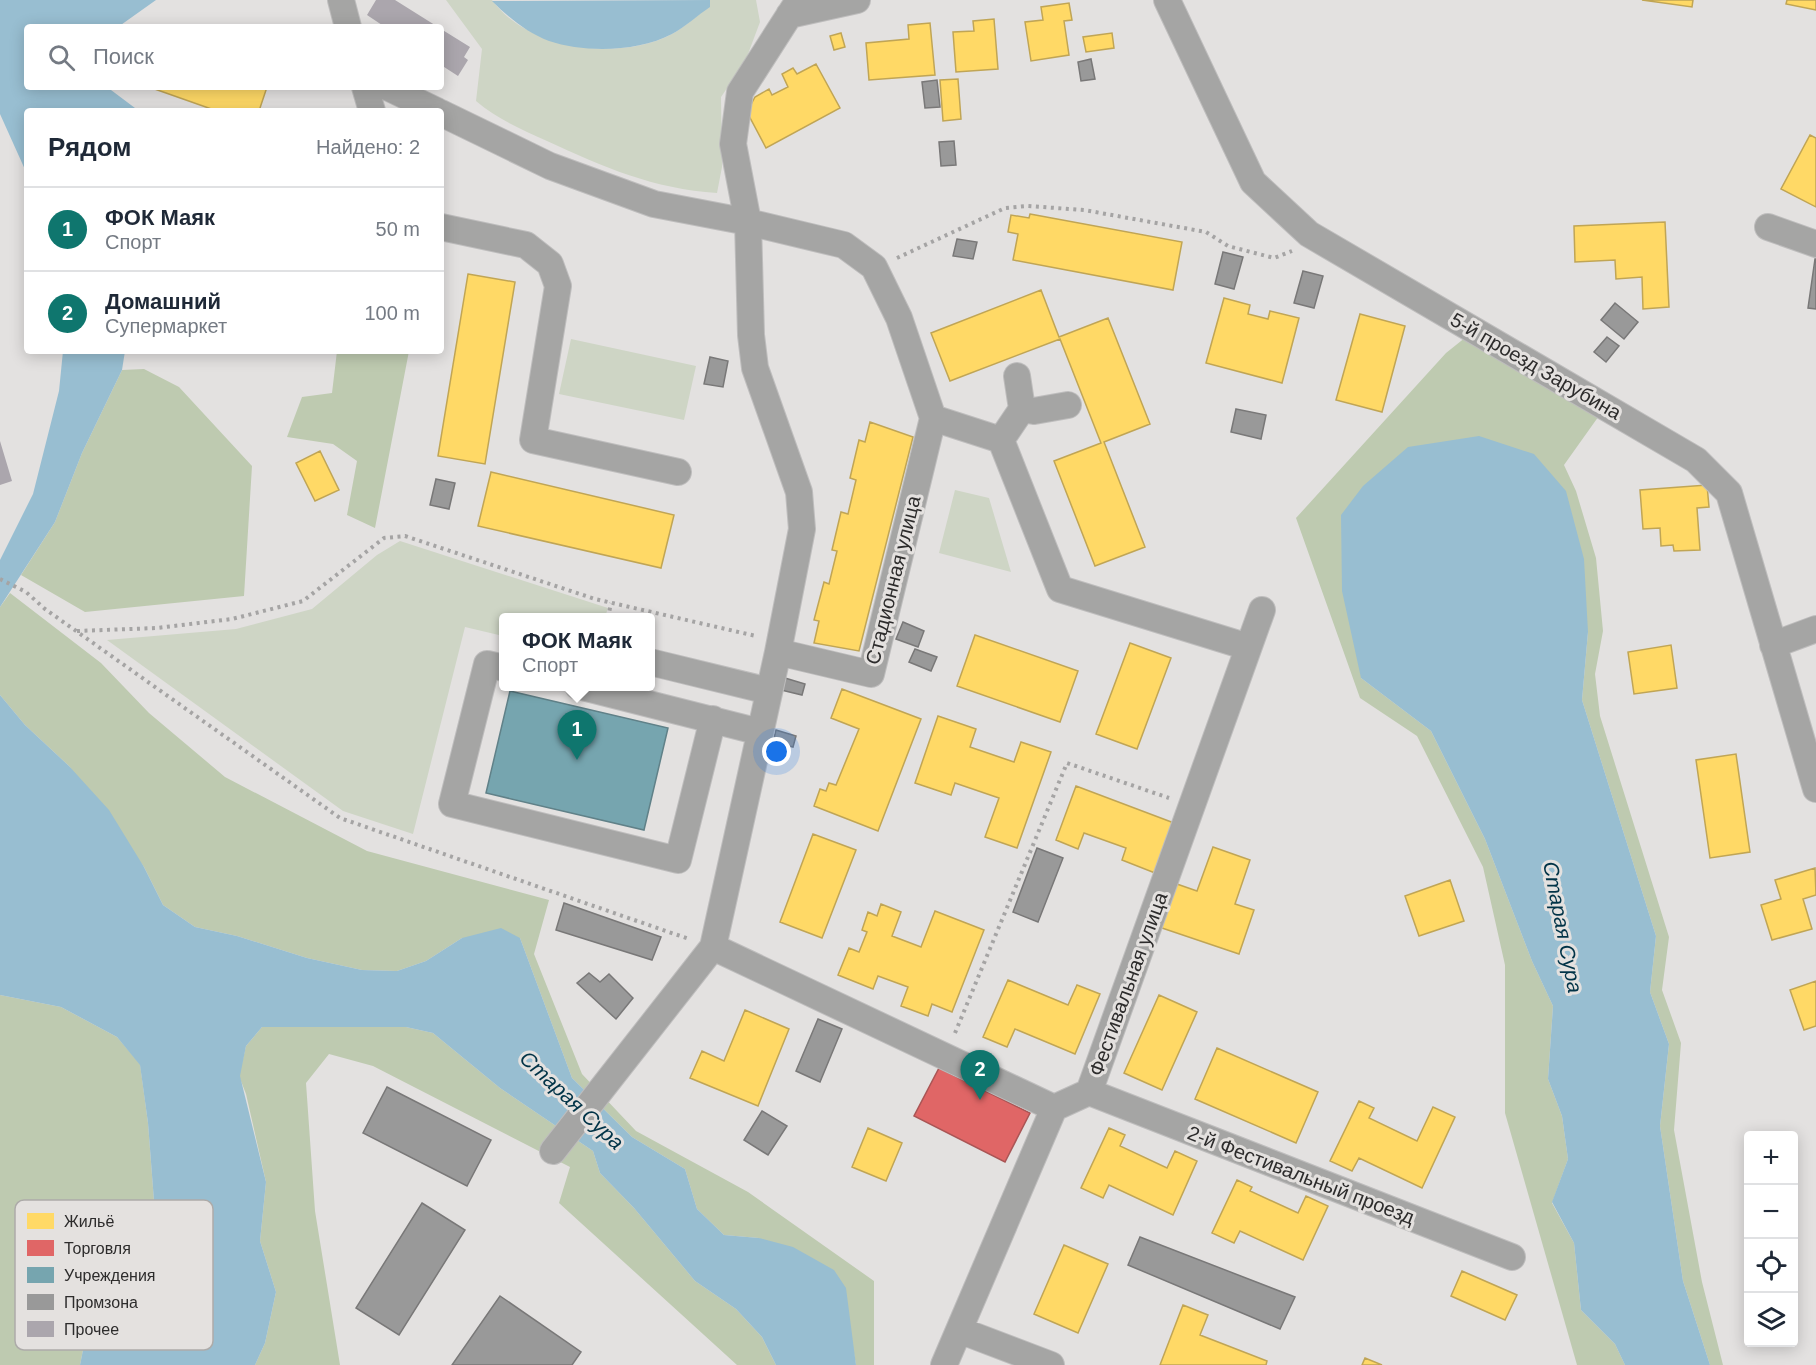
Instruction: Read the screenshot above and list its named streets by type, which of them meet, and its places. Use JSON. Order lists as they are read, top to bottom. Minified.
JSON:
{"streets":{"street":["5-й проезд Зарубина","Стадионная улица","Фестивальная улица","2-й Фестивальный проезд"]},"crossings":[["Фестивальная улица","2-й Фестивальный проезд"]],"water":["Старая Сура"],"legend":["Жильё","Торговля","Учреждения","Промзона","Прочее"],"page":{"search":"Поиск","heading":["Рядом","Найдено: 2"],"list":[{"mark":"1","name":"ФОК Маяк","note":"Спорт","value":"50 m"},{"mark":"2","name":"Домашний","note":"Супермаркет","value":"100 m"}],"popup":["ФОК Маяк","Спорт"],"pins":["1","2"],"map_buttons":["+","−"]}}
